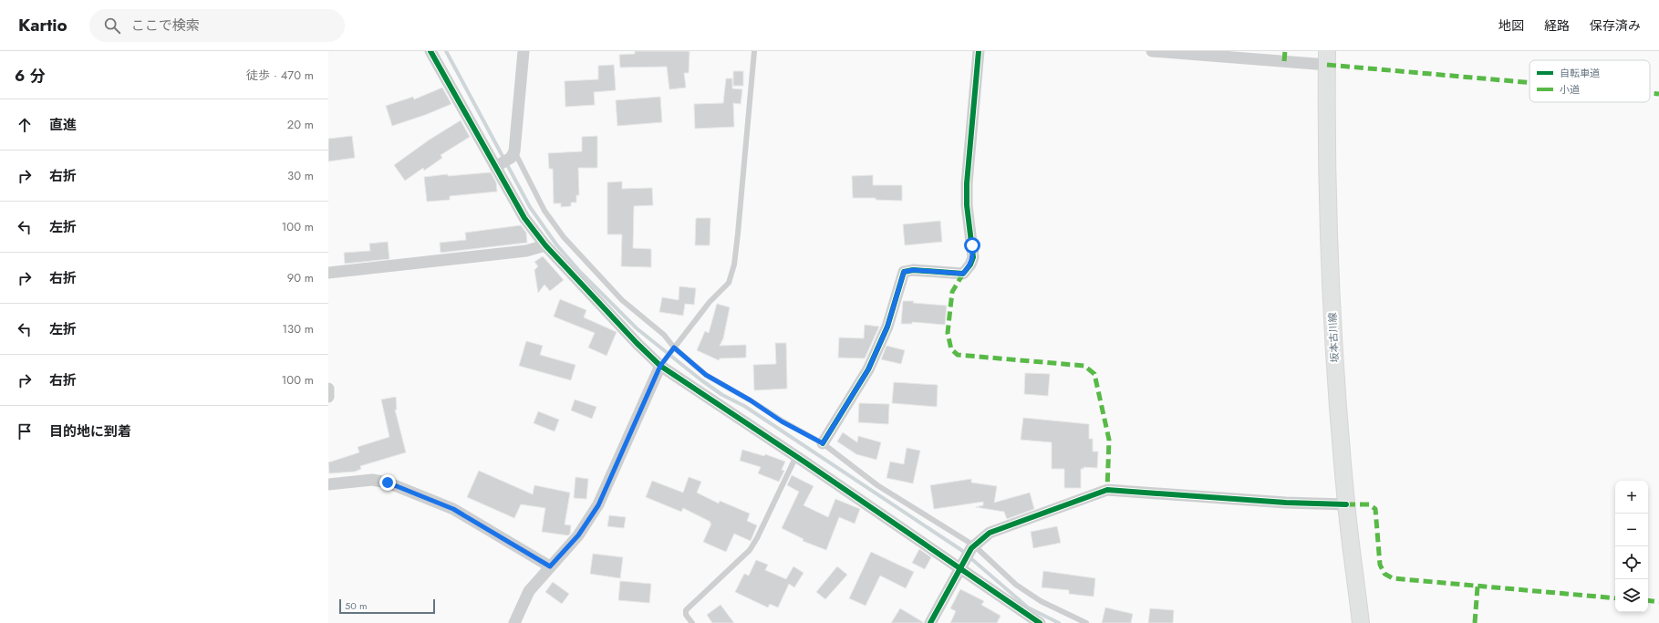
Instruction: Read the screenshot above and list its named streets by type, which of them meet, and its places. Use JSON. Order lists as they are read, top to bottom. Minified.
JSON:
{"streets":{"main road":["坂本古川線"]},"legend":["自転車道","小道"],"scale_bar":"50 m","page":{"header":"Kartio","search":"ここで検索","nav":["地図","経路","保存済み"],"heading":["6 分","徒歩 · 470 m"],"list":[["直進","20 m"],["右折","30 m"],["左折","100 m"],["右折","90 m"],["左折","130 m"],["右折","100 m"],"目的地に到着"],"map_buttons":["+","−"],"scale":"50 m"}}
